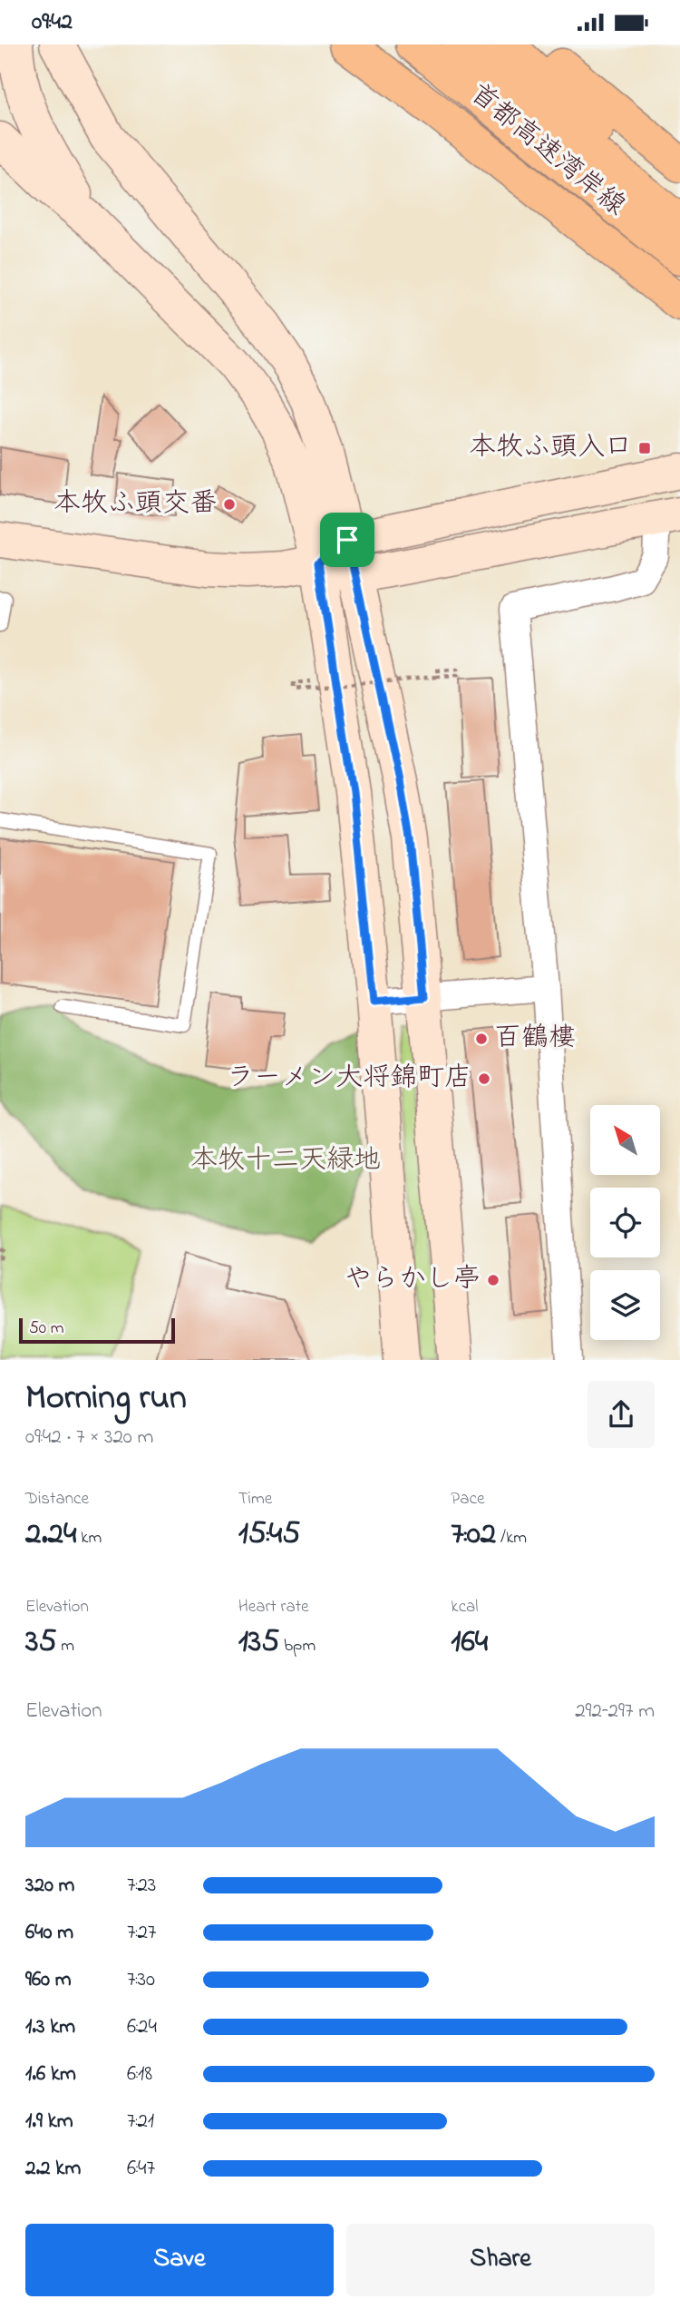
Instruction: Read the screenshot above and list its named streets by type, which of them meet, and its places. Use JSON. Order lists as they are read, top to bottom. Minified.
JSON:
{"streets":{"highway":["首都高速湾岸線"]},"parks":["本牧十二天緑地"],"places":{"transit":["本牧ふ頭入口"],"other":["本牧ふ頭交番","百鶴樓","ラーメン大将錦町店","やらかし亭"]},"scale_bar":"50 m","north":"top left","page":{"status":"09:42","scale":"50 m","heading":["Morning run","09:42 · 7 × 320 m"],"stats":[["Distance","2.24 km"],["Time","15:45"],["Pace","7:02 /km"],["Elevation","35 m"],["Heart rate","135 bpm"],["kcal","164"]],"chart":["Elevation","292–297 m"],"list":[{"name":"320 m","note":"7:23"},{"name":"640 m","note":"7:27"},{"name":"960 m","note":"7:30"},{"name":"1.3 km","note":"6:24"},{"name":"1.6 km","note":"6:18"},{"name":"1.9 km","note":"7:21"},{"name":"2.2 km","note":"6:47"}],"buttons":["Save","Share"]}}
